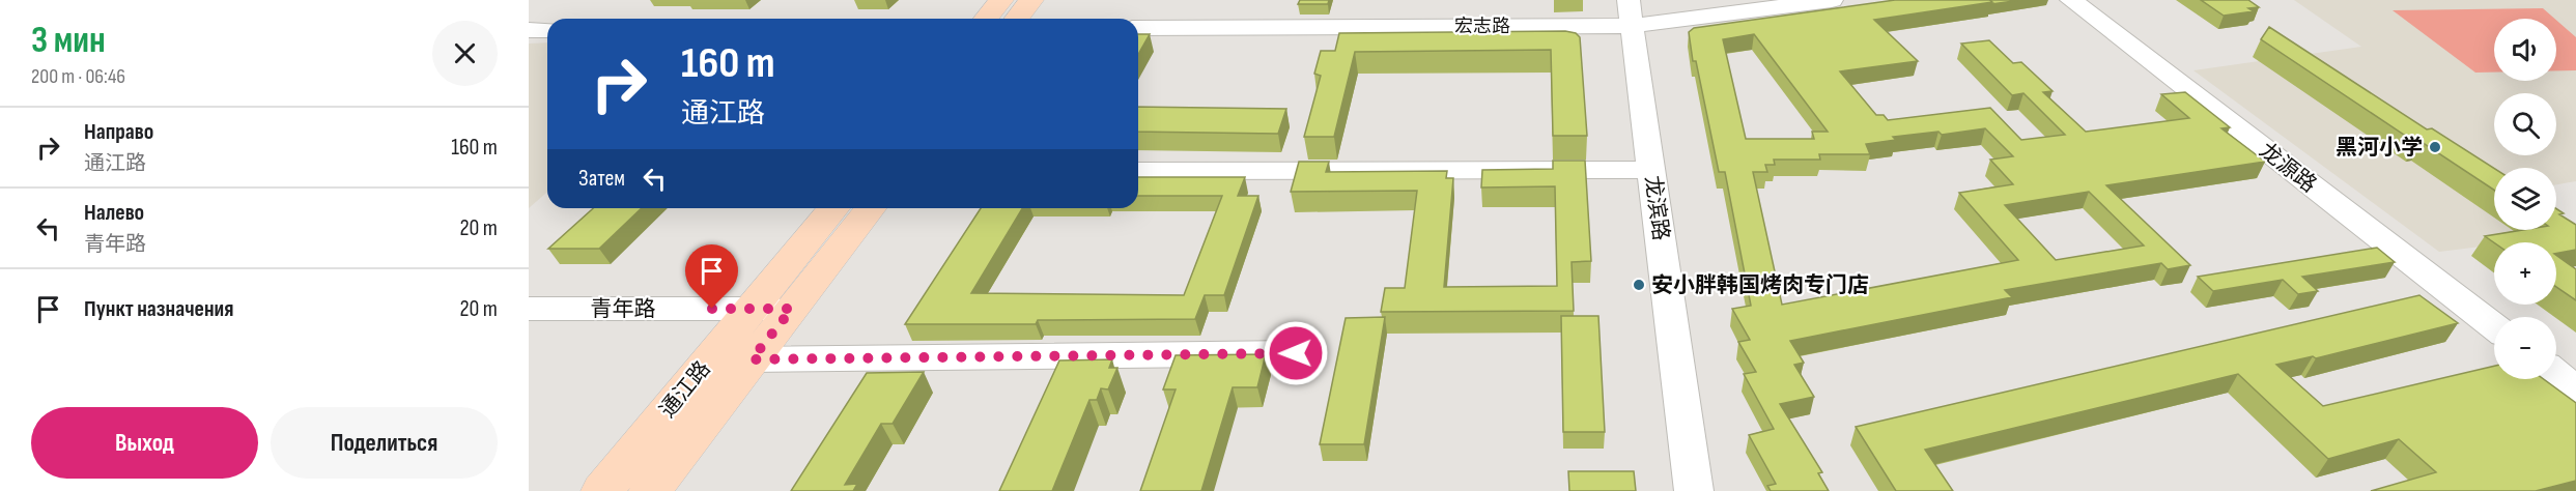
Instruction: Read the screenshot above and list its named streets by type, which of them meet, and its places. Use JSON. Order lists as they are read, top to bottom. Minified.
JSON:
{"streets":{"main road":["通江路"],"street":["宏志路","龙源路","龙滨路","青年路"]},"crossings":[["宏志路","龙滨路"],["青年路","通江路"]],"places":["黑河小学","安小胖韩国烤肉专门店"],"page":{"heading":["3 мин","200 m · 06:46"],"map_buttons":["+","−"],"turn":["160 m","通江路"],"list":[{"name":"Направо","note":"通江路","value":"160 m"},{"name":"Налево","note":"青年路","value":"20 m"},{"name":"Пункт назначения","value":"20 m"}],"then":"Затем","buttons":["Выход","Поделиться"]}}
